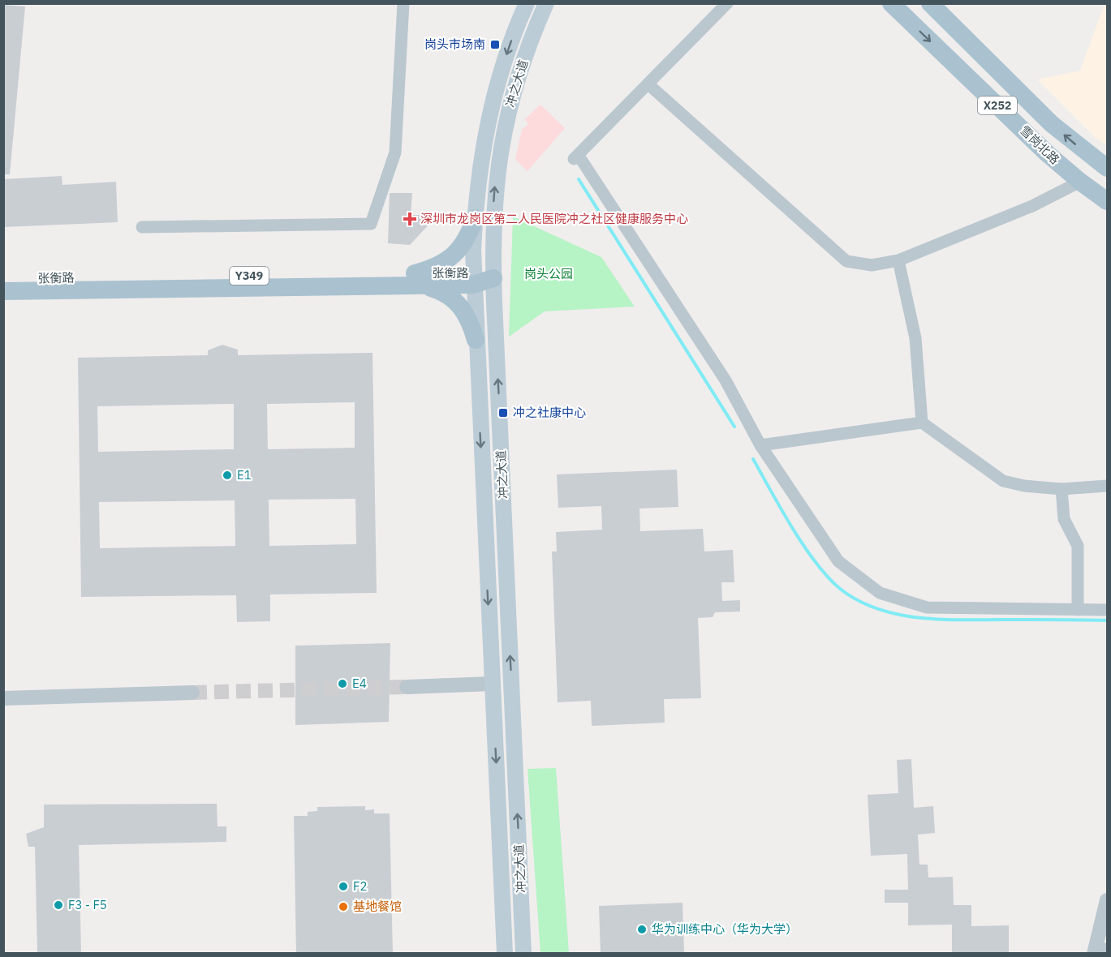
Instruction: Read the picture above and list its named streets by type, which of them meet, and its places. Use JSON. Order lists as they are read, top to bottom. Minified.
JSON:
{"streets":{"main road":["冲之大道","X252","雪岗北路","张衡路","Y349"]},"crossings":[["冲之大道","张衡路"]],"parks":["岗头公园"],"places":{"transit":["岗头市场南","冲之社康中心"],"health":["深圳市龙岗区第二人民医院冲之社区健康服务中心"],"other":["E1","E4","F2","F3 - F5","基地餐馆","华为训练中心（华为大学）"]}}
